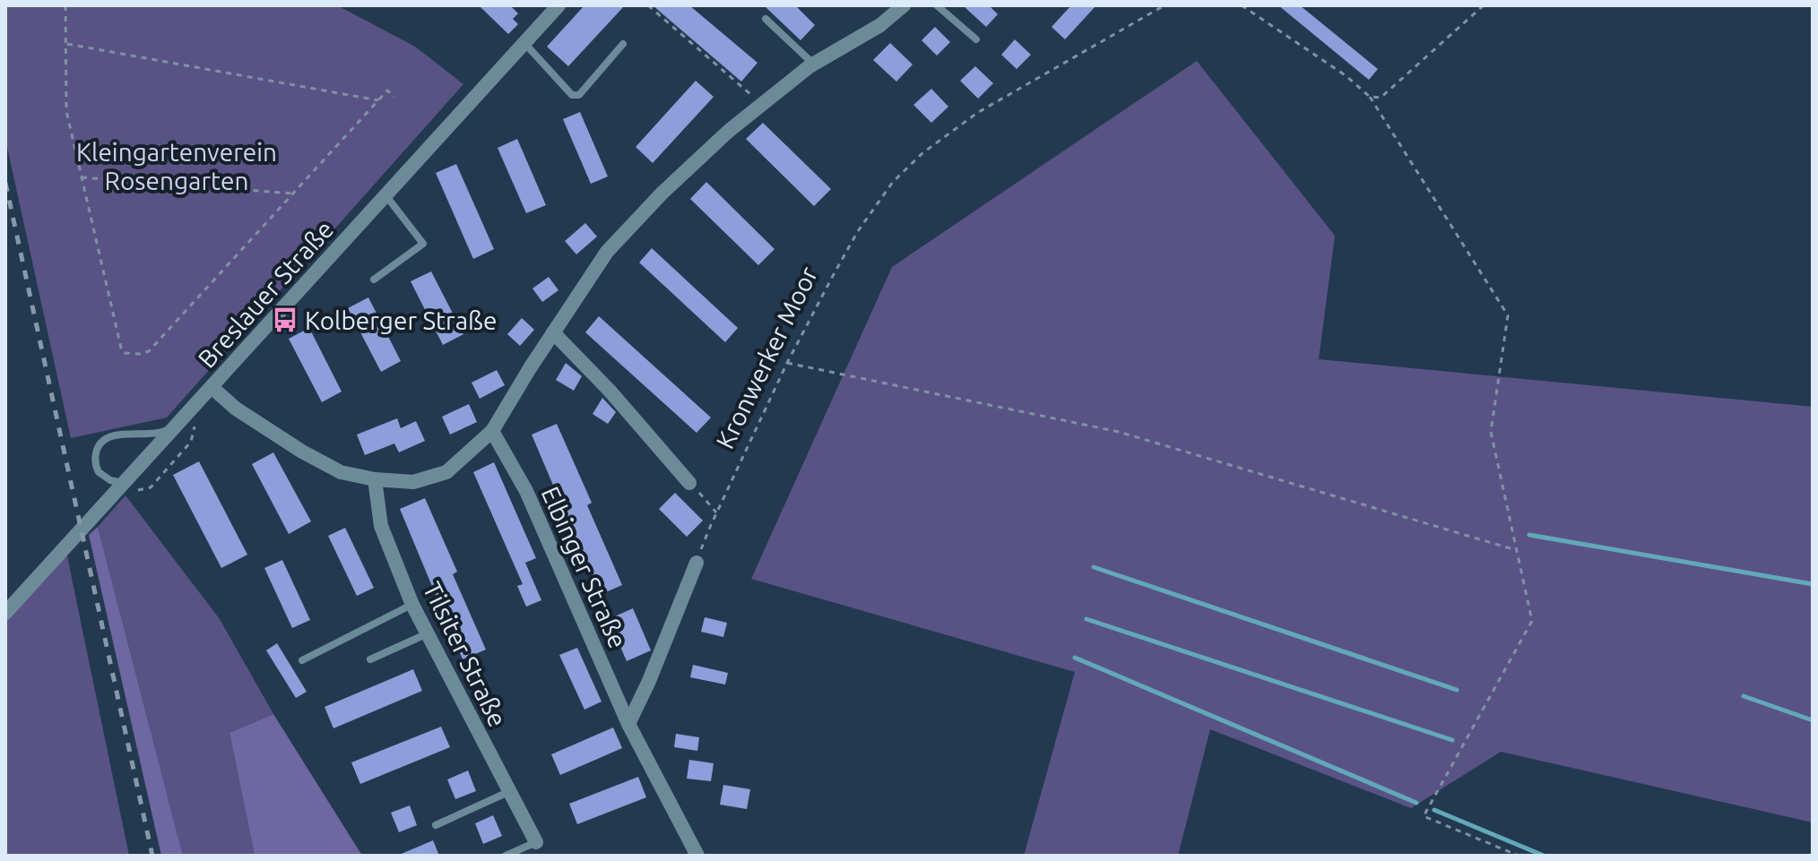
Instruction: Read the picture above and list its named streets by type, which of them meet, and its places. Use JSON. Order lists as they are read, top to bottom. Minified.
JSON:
{"streets":{"street":["Breslauer Straße","Elbinger Straße","Tilsiter Straße"],"path":["Kronwerker Moor"]},"parks":["Kleingartenverein Rosengarten"],"places":{"bus stop":["Kolberger Straße"]}}
